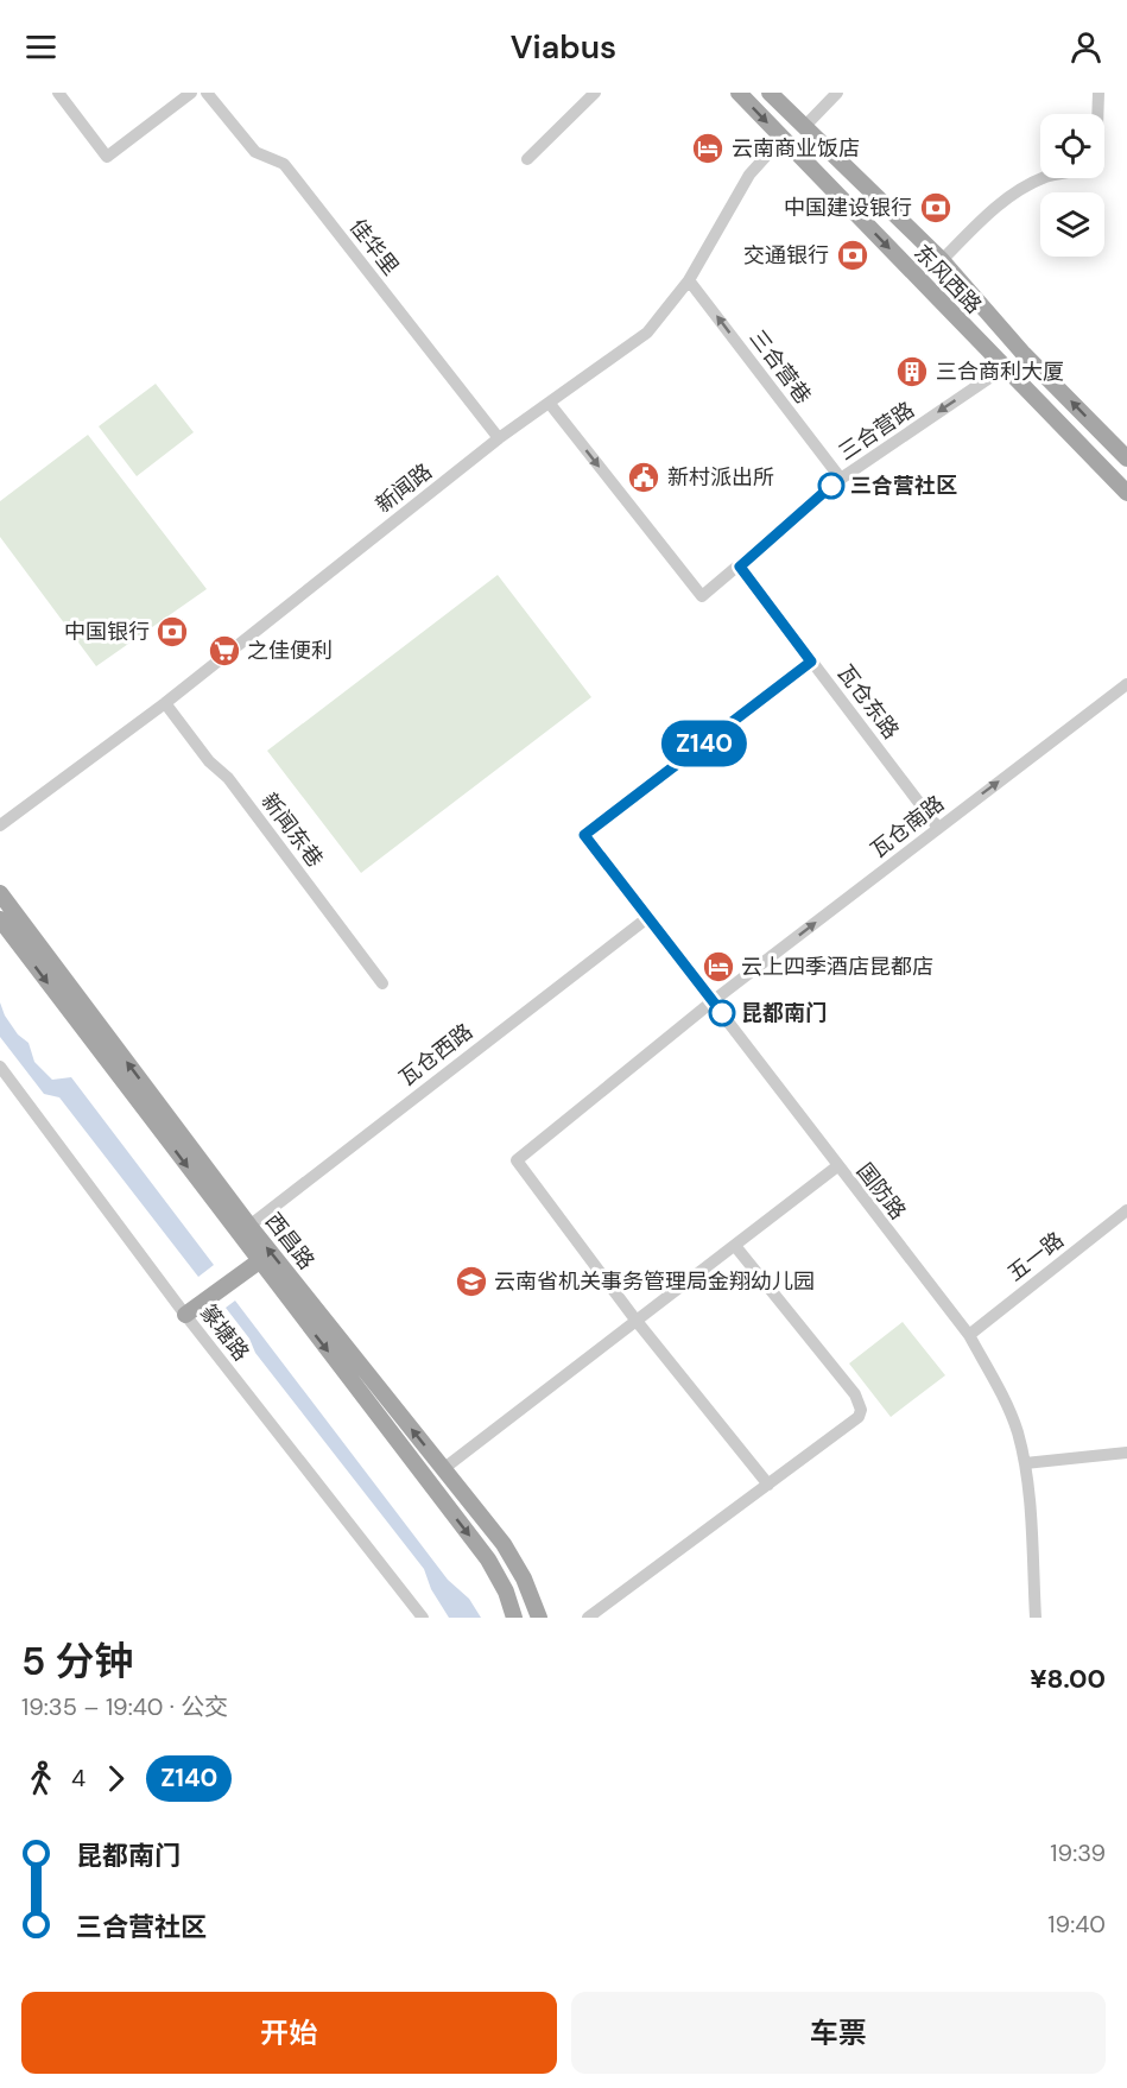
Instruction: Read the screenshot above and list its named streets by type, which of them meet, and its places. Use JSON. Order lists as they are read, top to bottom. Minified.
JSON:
{"streets":{"main road":["东风西路","西昌路"],"street":["佳华里","三合营巷","三合营路","新闻路","瓦仓东路","瓦仓南路","新闻东巷","瓦仓西路","国防路","五一路","篆塘路"]},"crossings":[["佳华里","新闻路"],["东风西路","三合营路"],["东风西路","新闻路"],["三合营巷","三合营路"],["三合营巷","新闻路"],["三合营路","新闻路"],["三合营路","瓦仓东路"],["新闻路","新闻东巷"],["瓦仓东路","瓦仓南路"],["瓦仓东路","国防路"],["瓦仓南路","国防路"],["瓦仓西路","国防路"],["瓦仓西路","西昌路"],["国防路","五一路"]],"one_way":["三合营巷","瓦仓南路"],"places":{"hotel":["云南商业饭店","云上四季酒店昆都店"],"bank":["中国建设银行","交通银行","中国银行"],"building":["三合商利大厦"],"public building":["新村派出所"],"other":["三合营社区","昆都南门"],"supermarket":["之佳便利"],"school or university":["云南省机关事务管理局金翔幼儿园"]},"lines":["bus line Z140"],"page":{"header":"Viabus","on_map":"Z140","heading":["5 分钟","19:35 – 19:40 · 公交","¥8.00"],"legs":["4","Z140"],"list":[{"name":"昆都南门","value":"19:39"},{"name":"三合营社区","value":"19:40"}],"buttons":["开始","车票"]}}
